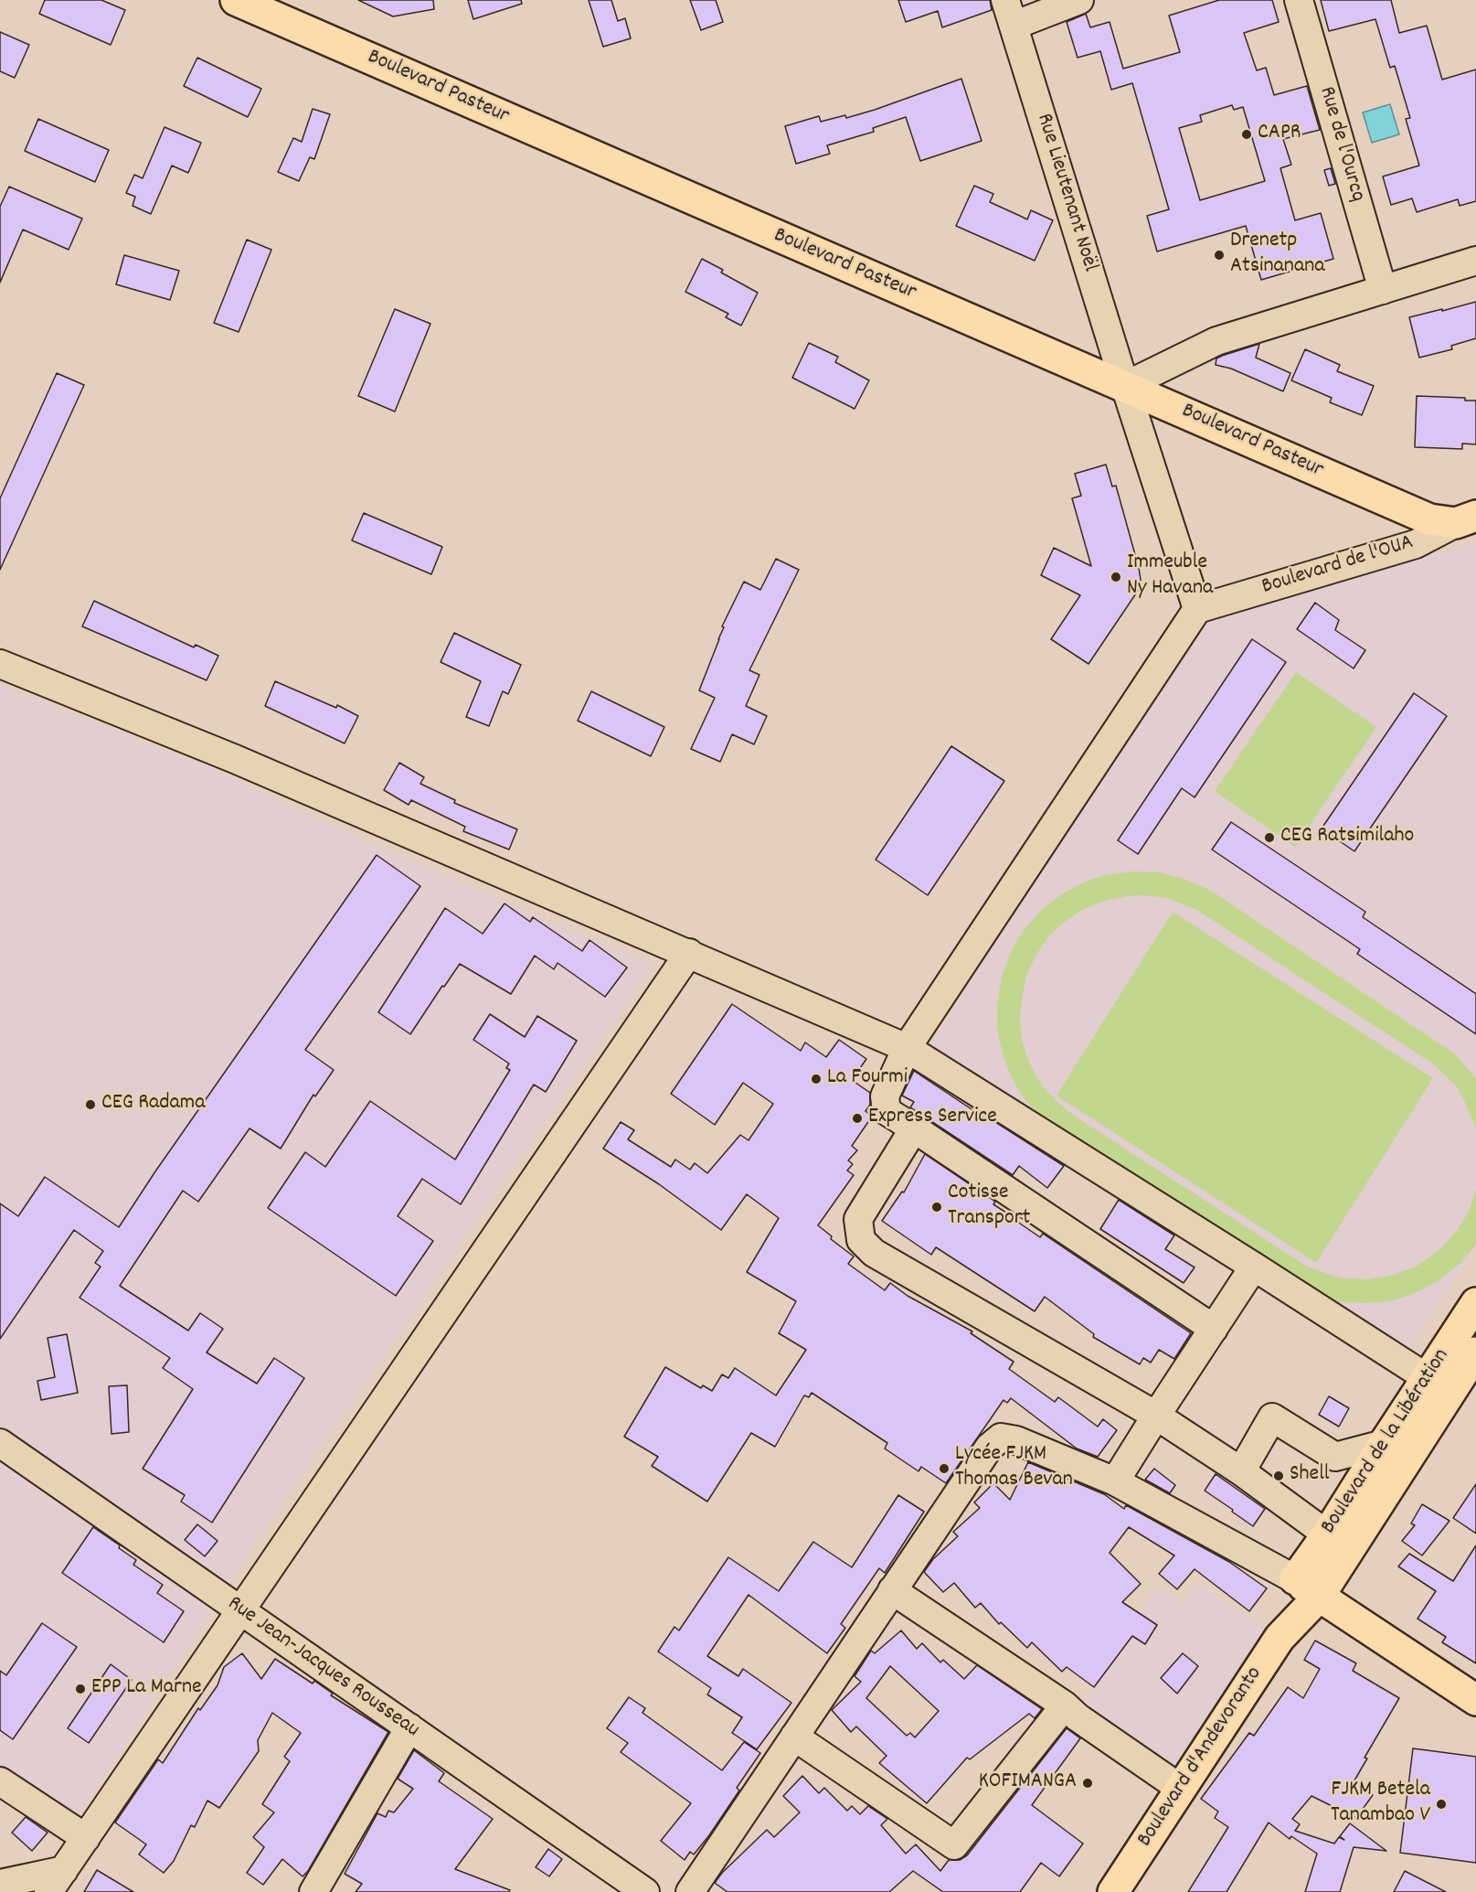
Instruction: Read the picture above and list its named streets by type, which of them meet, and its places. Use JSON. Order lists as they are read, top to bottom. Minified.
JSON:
{"streets":{"main road":["Boulevard Pasteur","Boulevard de la Libération","Boulevard d'Andevoranto"],"street":["Rue de l'Ourcq","Rue Lieutenant Noël","Boulevard de l'OUA","Rue Jean-Jacques Rousseau"]},"crossings":[["Boulevard Pasteur","Rue Lieutenant Noël"],["Boulevard Pasteur","Boulevard de l'OUA"],["Rue Lieutenant Noël","Boulevard de l'OUA"],["Boulevard de la Libération","Boulevard d'Andevoranto"]],"places":["CAPR","Drenetp Atsinanana","Immeuble Ny Havana","CEG Ratsimilaho","La Fourmi","CEG Radama","Express Service","Cotisse Transport","Lycée FJKM Thomas Bevan","Shell","EPP La Marne","KOFIMANGA","FJKM Betela Tanambao V"]}
